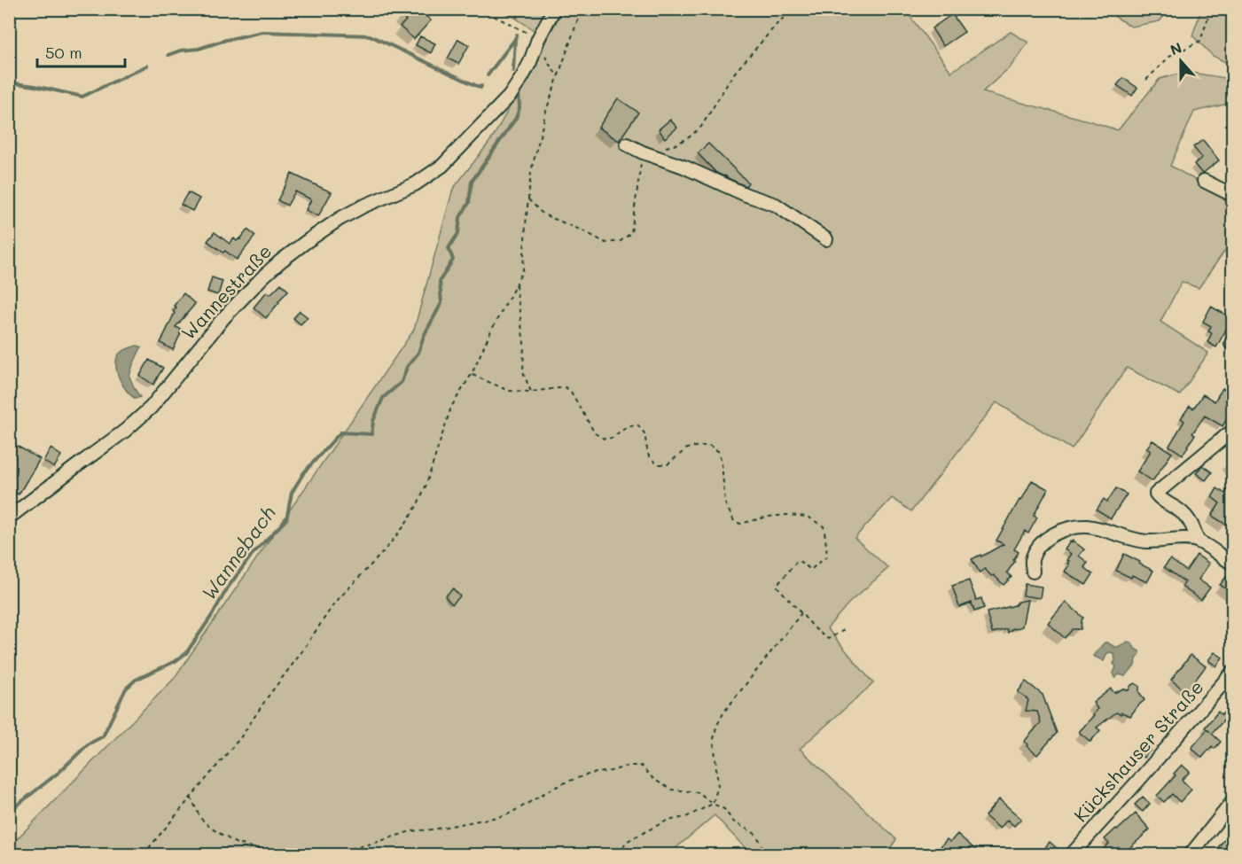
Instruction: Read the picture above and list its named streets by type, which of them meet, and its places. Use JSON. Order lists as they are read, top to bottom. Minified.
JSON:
{"streets":{"street":["Wannestraße","Kückshauser Straße"]},"water":["Wannebach"],"scale_bar":"50 m","north":"top"}
